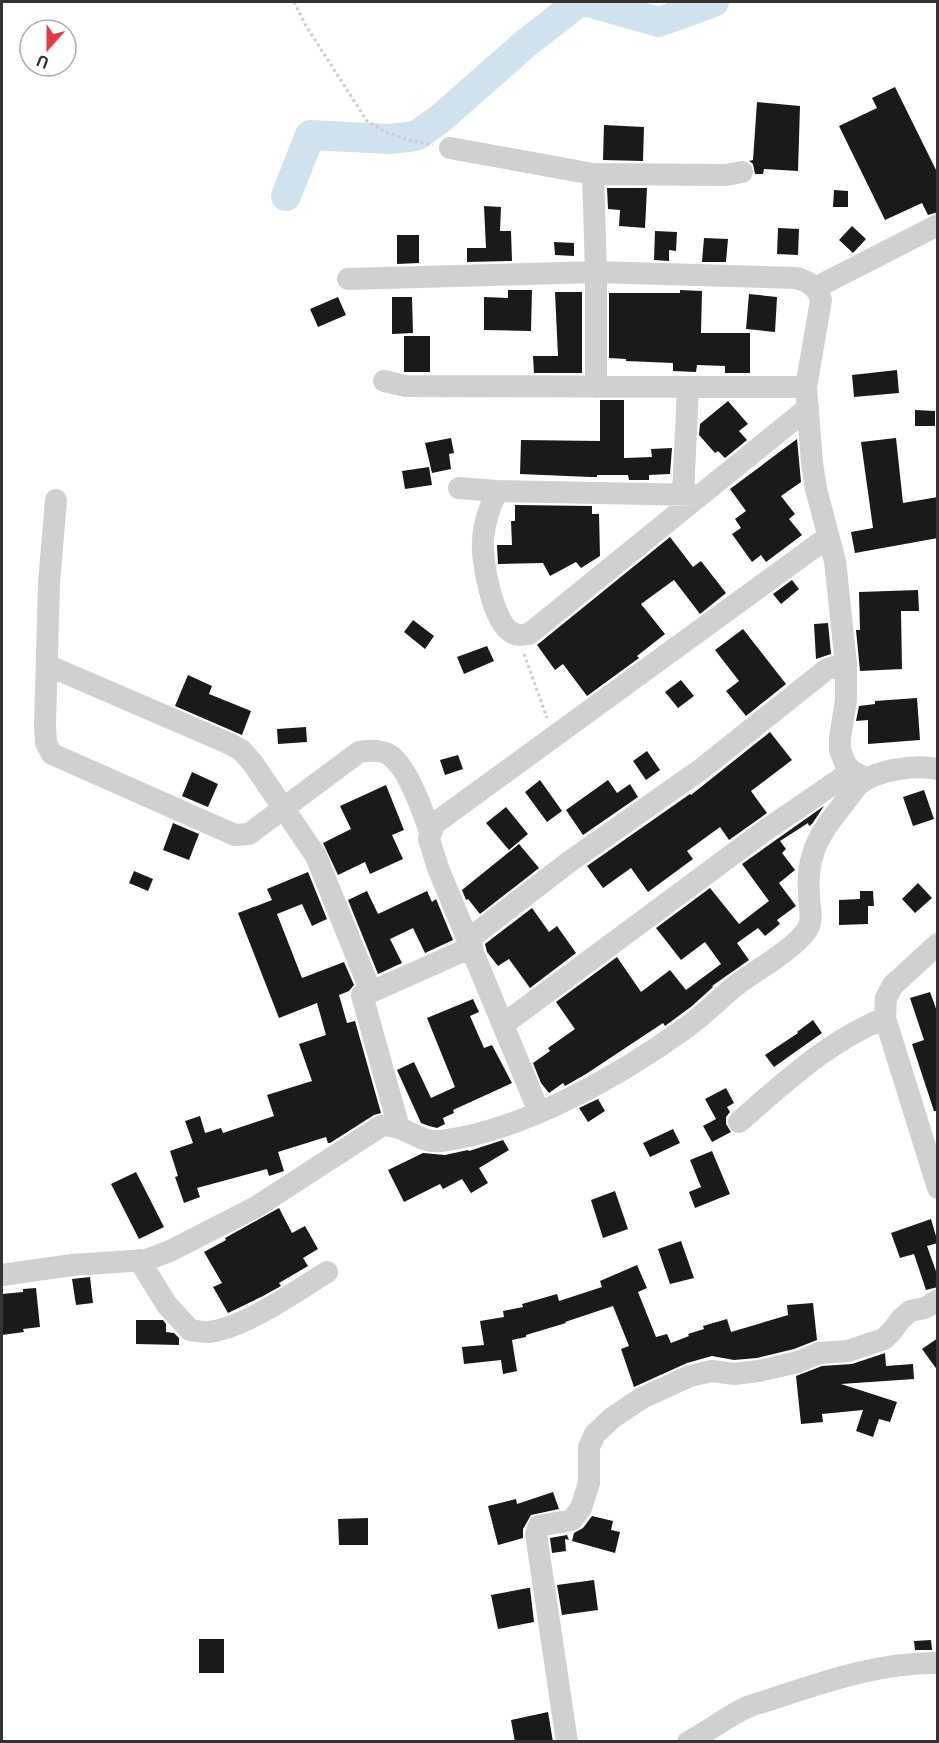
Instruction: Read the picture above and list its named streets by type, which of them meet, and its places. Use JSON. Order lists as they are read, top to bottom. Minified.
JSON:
{"north":"bottom"}
